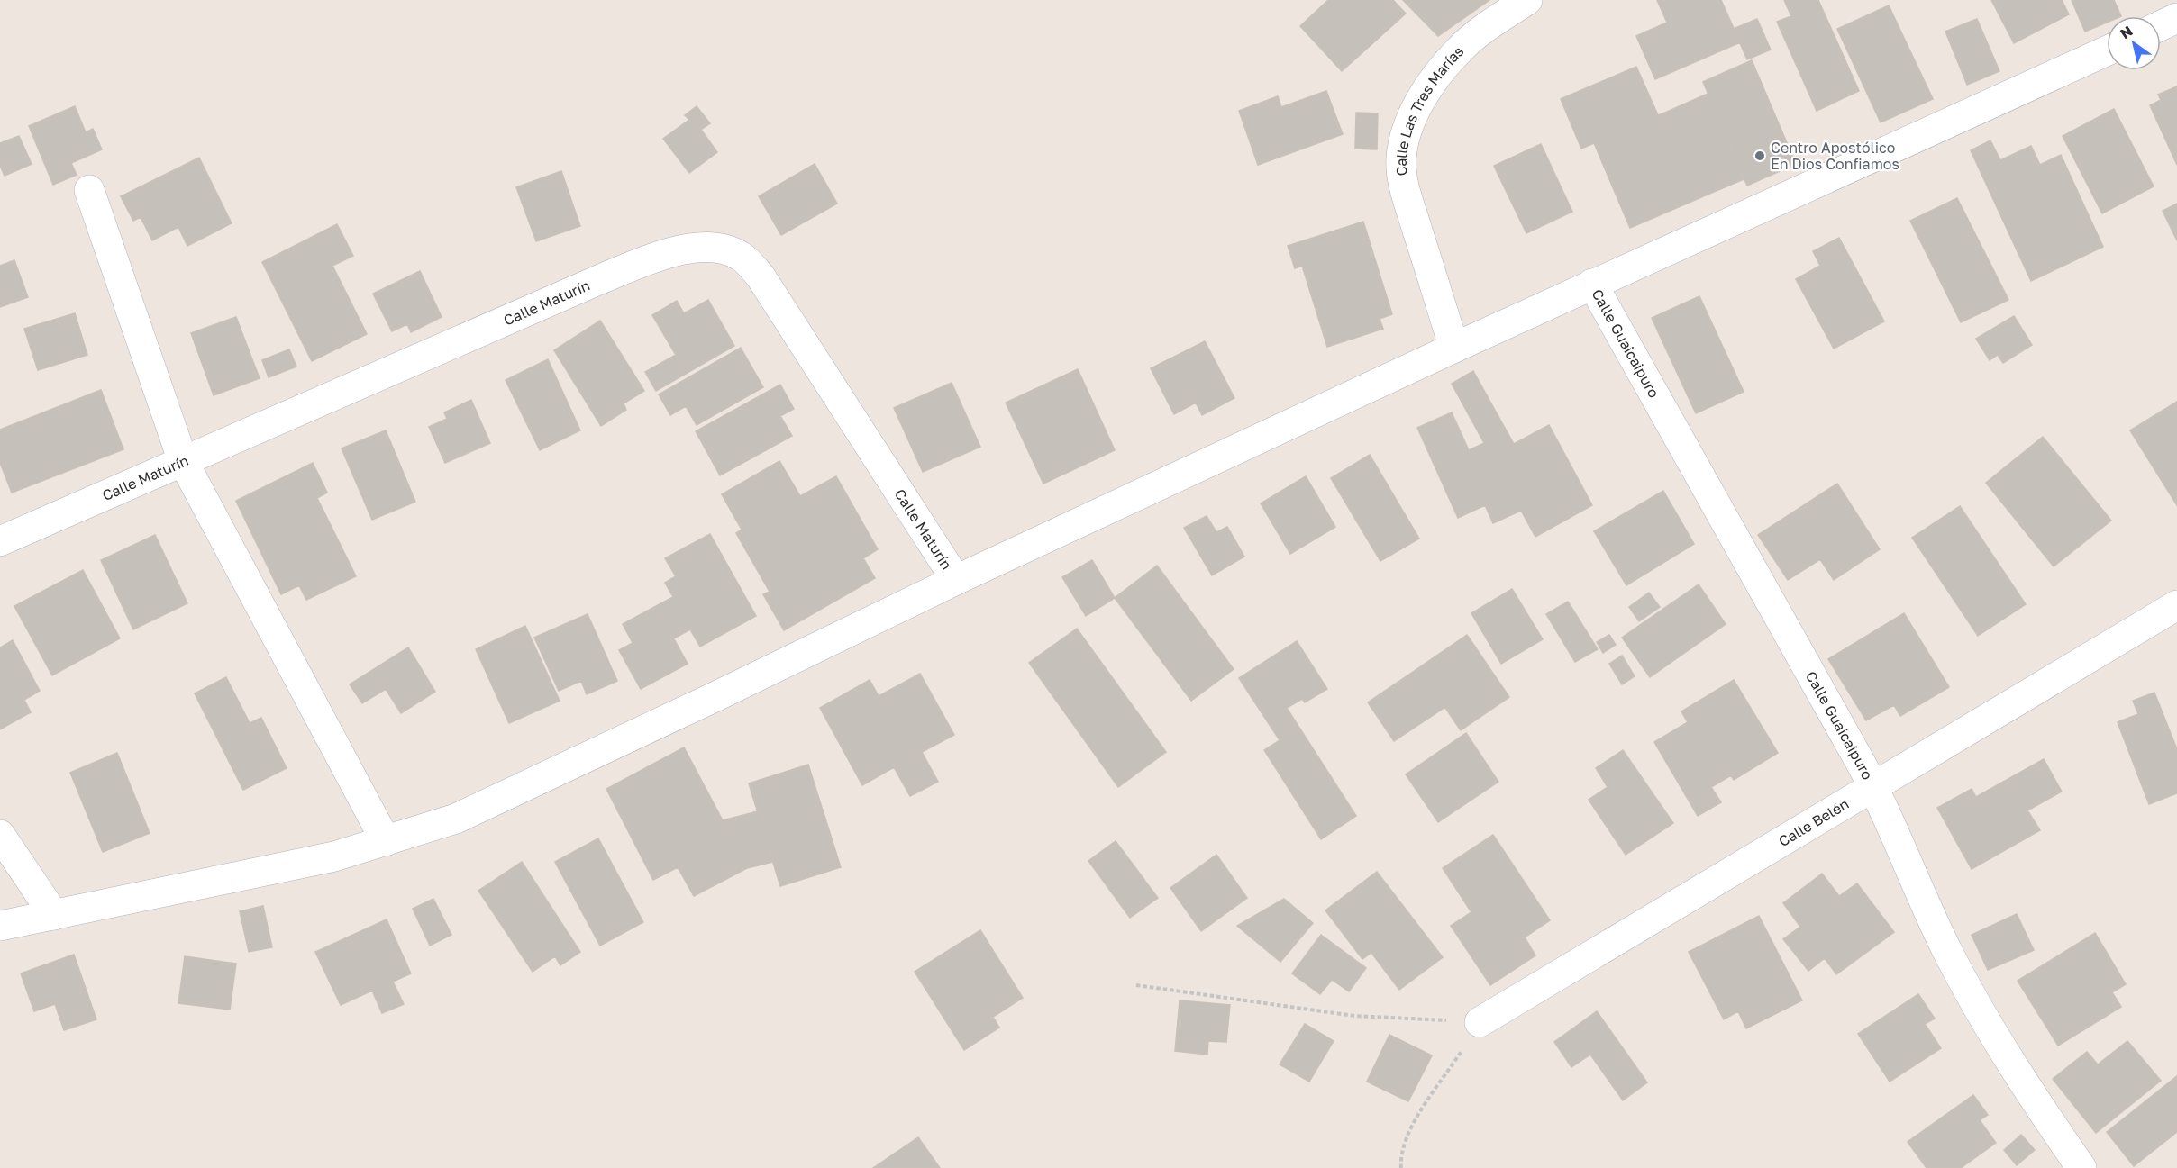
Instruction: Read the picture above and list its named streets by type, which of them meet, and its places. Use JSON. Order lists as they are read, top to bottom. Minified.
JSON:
{"streets":{"street":["Calle Las Tres Marías","Calle Maturín","Calle Guaicaipuro","Calle Belén"]},"crossings":[["Calle Guaicaipuro","Calle Belén"]],"places":["Centro Apostólico En Dios Confiamos"],"north":"top left"}
